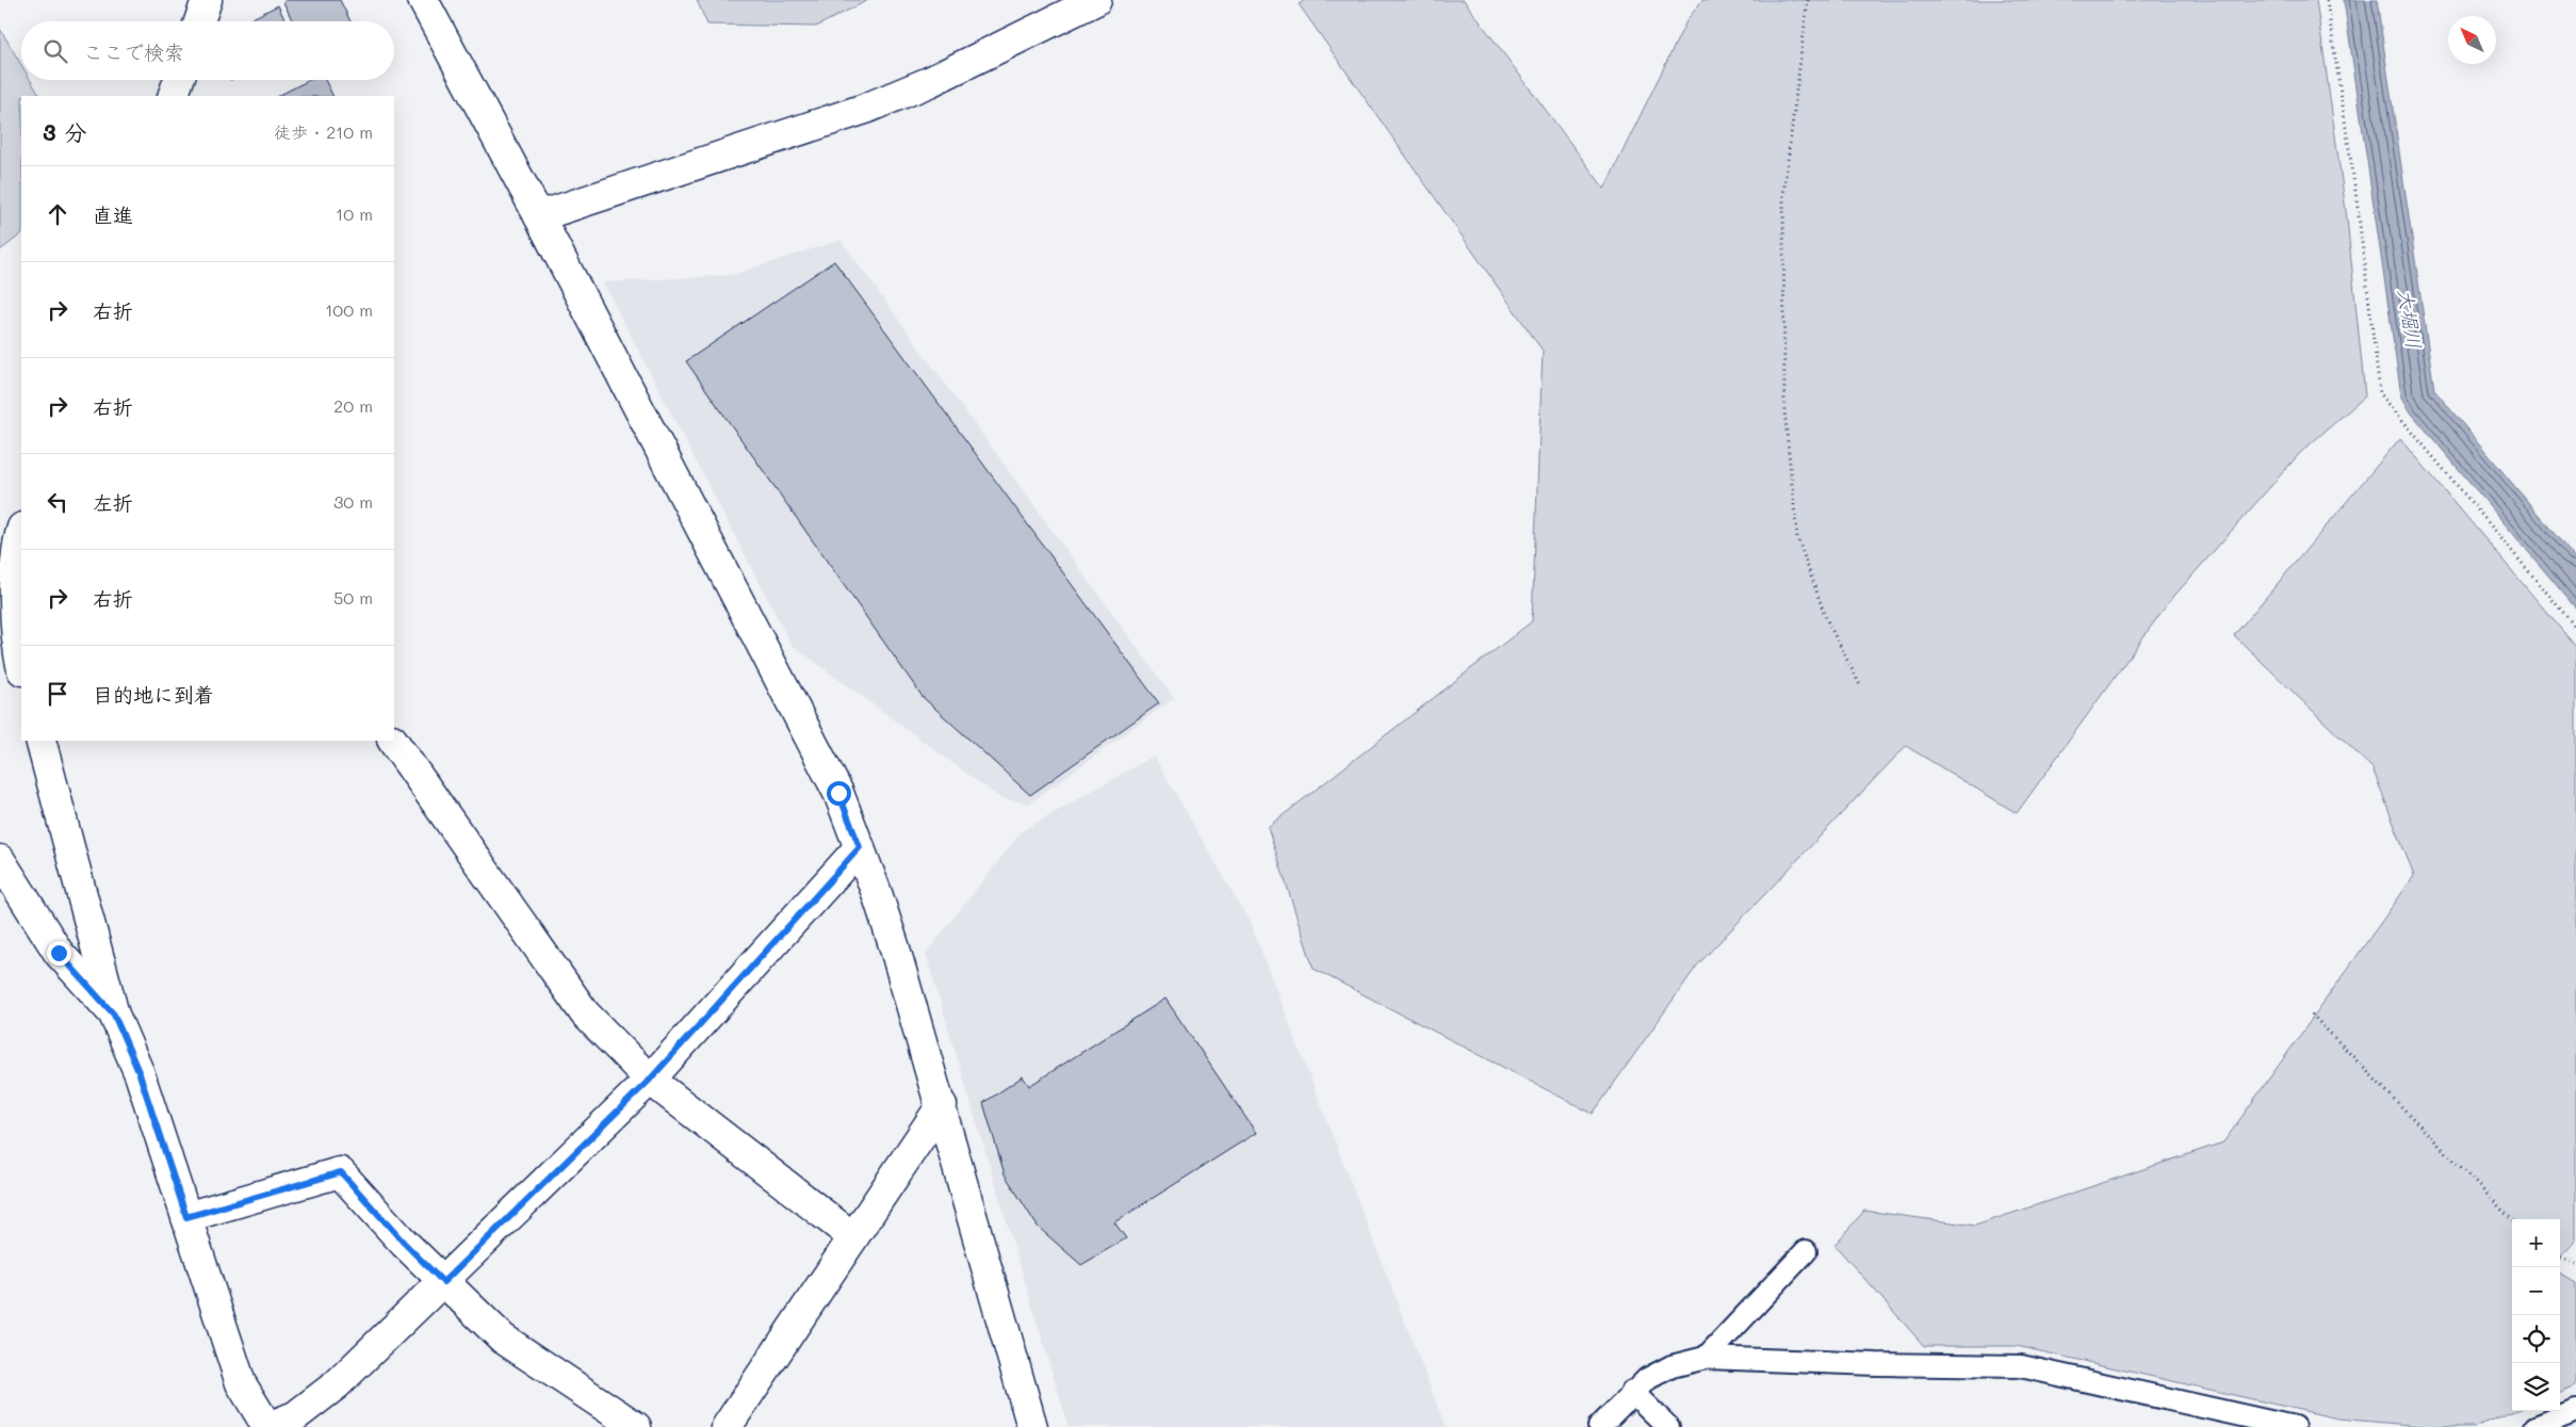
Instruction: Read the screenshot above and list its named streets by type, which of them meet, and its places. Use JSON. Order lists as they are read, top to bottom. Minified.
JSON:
{"water":["大堀川"],"north":"top left","page":{"search":"ここで検索","heading":["3 分","徒歩 · 210 m"],"list":[["直進","10 m"],["右折","100 m"],["右折","20 m"],["左折","30 m"],["右折","50 m"],"目的地に到着"],"map_buttons":["+","−"]}}
